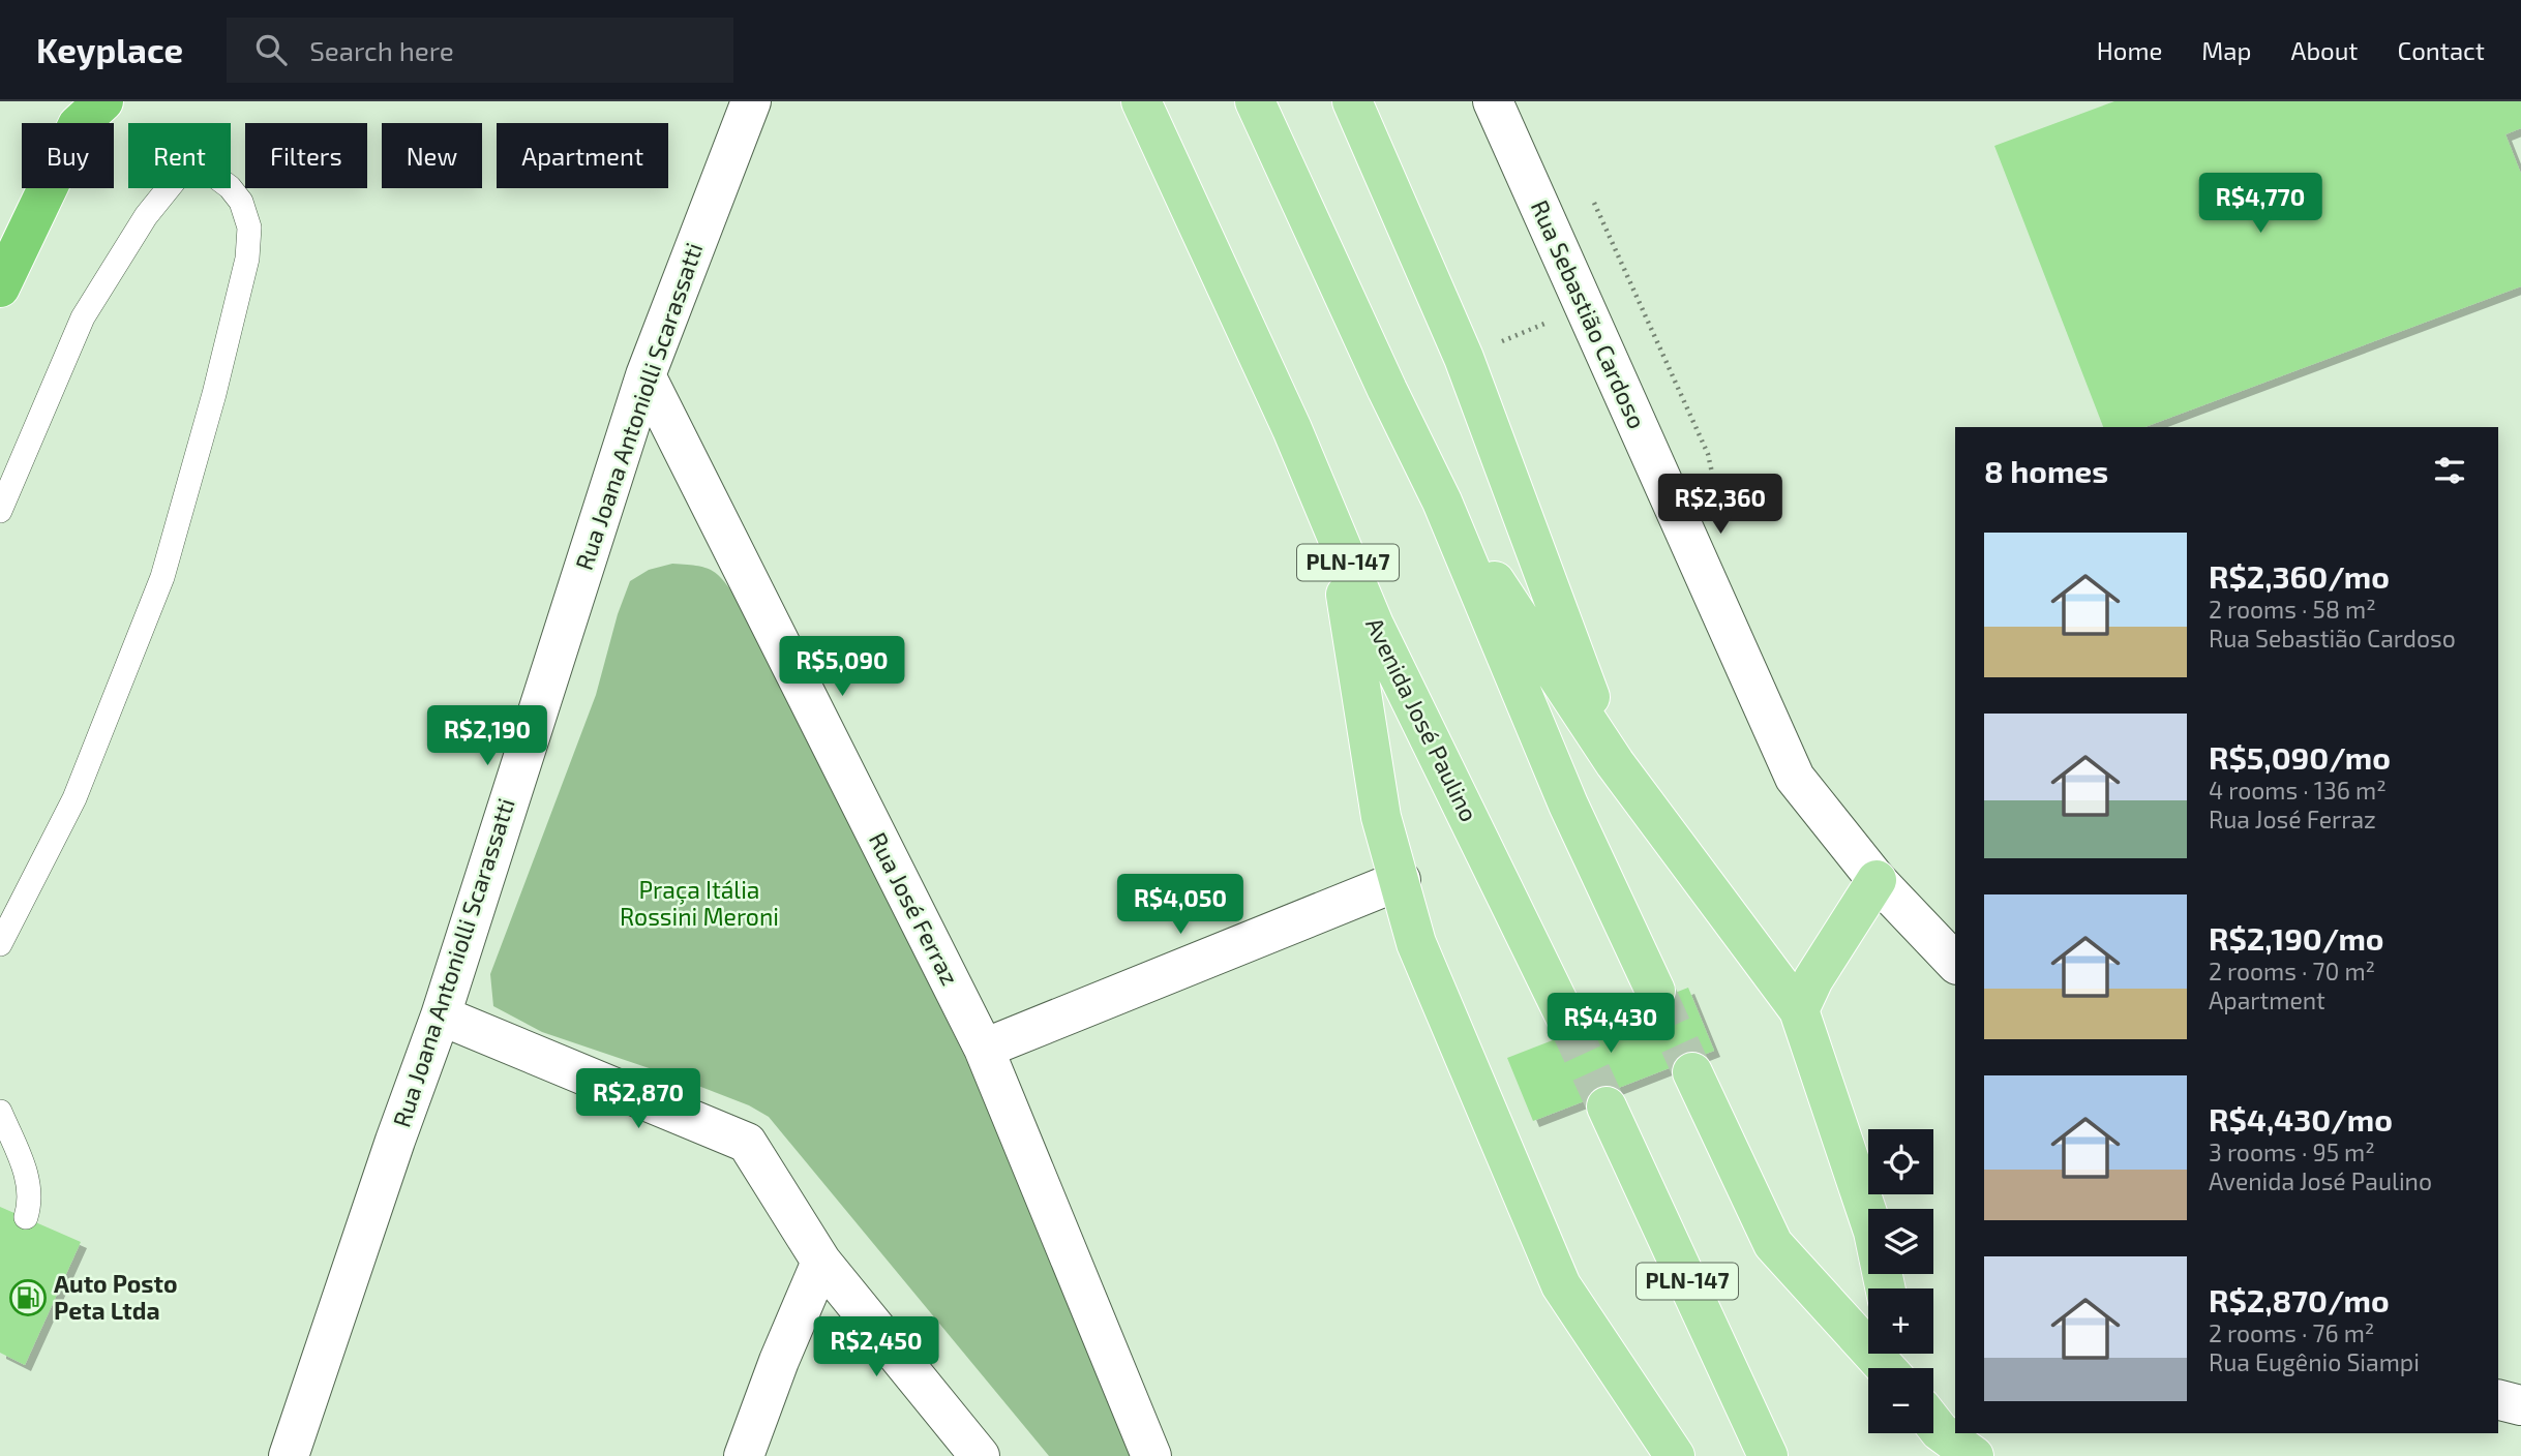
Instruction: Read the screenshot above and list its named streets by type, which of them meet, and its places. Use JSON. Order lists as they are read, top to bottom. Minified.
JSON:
{"streets":{"main road":["PLN-147","Avenida José Paulino"],"street":["Rua Sebastião Cardoso","Rua Joana Antoniolli Scarassatti","Rua José Ferraz"]},"crossings":[["Rua Joana Antoniolli Scarassatti","Rua José Ferraz"]],"parks":["Praça Itália Rossini Meroni"],"places":{"fuel station":["Auto Posto Peta Ltda"]},"page":{"header":"Keyplace","search":"Search here","nav":["Home","Map","About","Contact"],"chip":["Buy","Rent","Filters","New","Apartment"],"price":["R$4,770","R$2,360","R$5,090","R$2,190","R$4,050","R$4,430","R$2,870","R$2,450"],"heading":"8 homes","list":[{"name":"R$2,360/mo","note":"2 rooms · 58 m² · Rua Sebastião Cardoso"},{"name":"R$5,090/mo","note":"4 rooms · 136 m² · Rua José Ferraz"},{"name":"R$2,190/mo","note":"2 rooms · 70 m² · Apartment"},{"name":"R$4,430/mo","note":"3 rooms · 95 m² · Avenida José Paulino"},{"name":"R$2,870/mo","note":"2 rooms · 76 m² · Rua Eugênio Siampi"}],"map_buttons":["+","−"]}}
